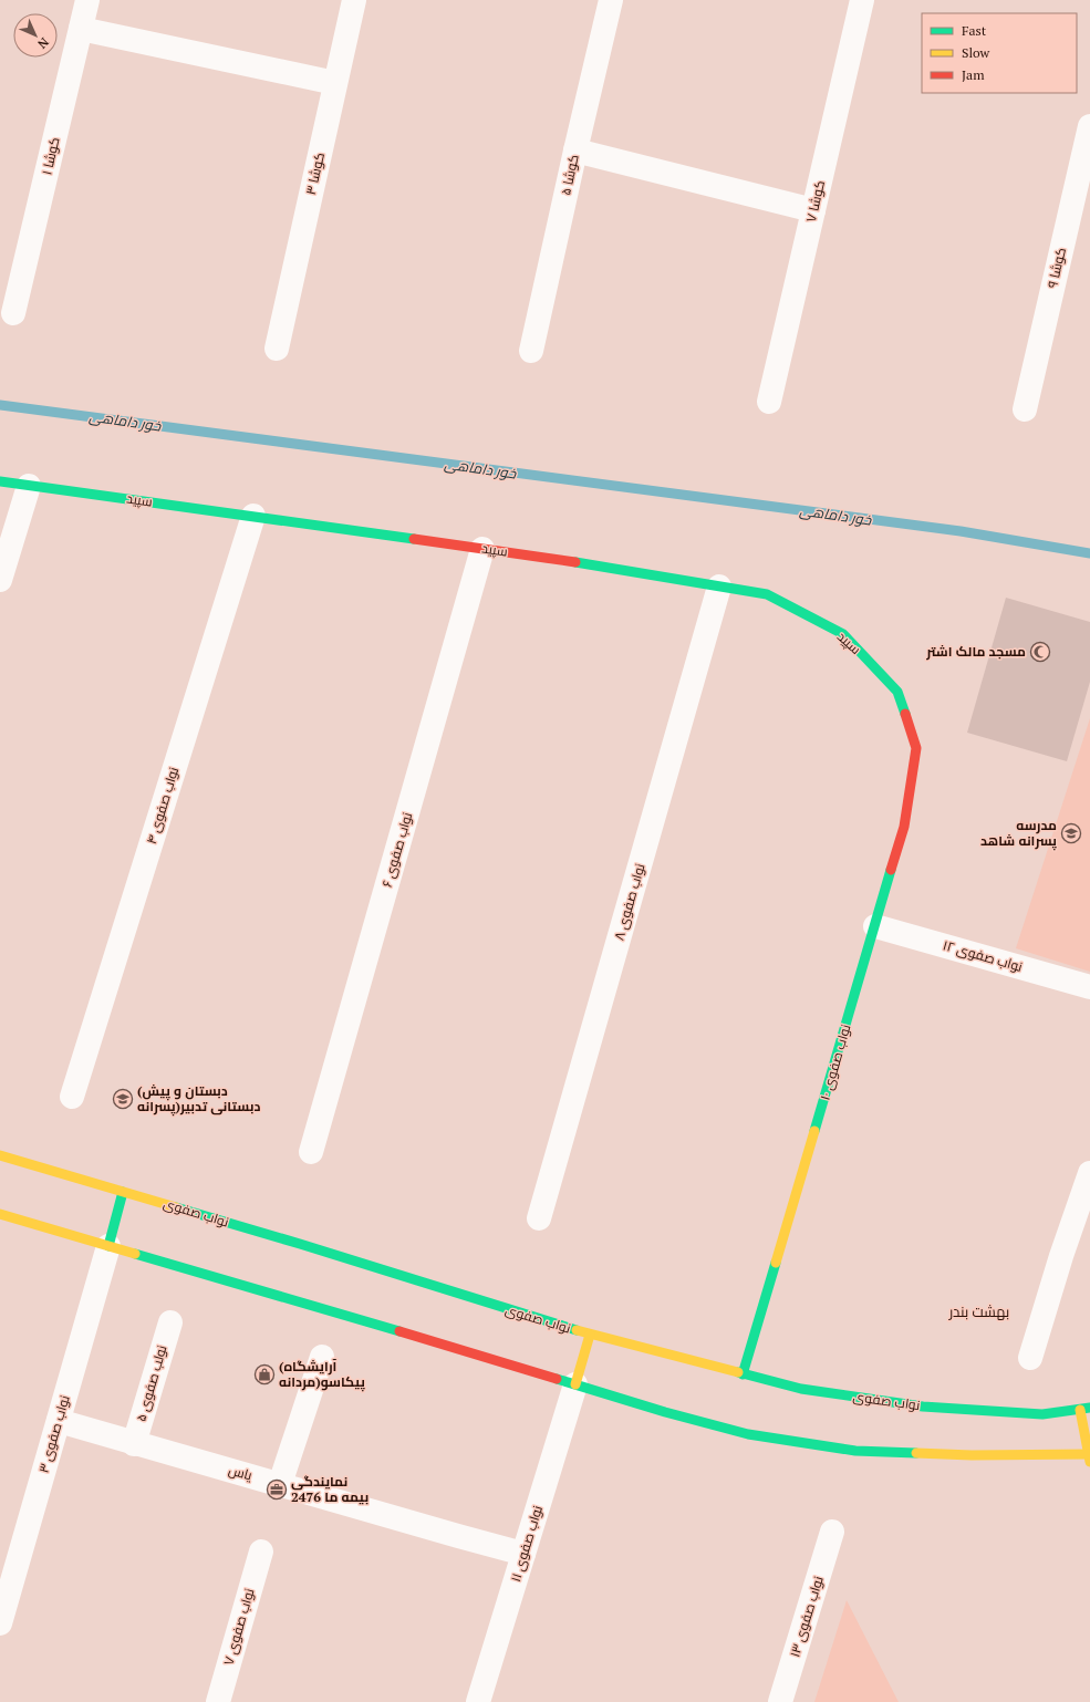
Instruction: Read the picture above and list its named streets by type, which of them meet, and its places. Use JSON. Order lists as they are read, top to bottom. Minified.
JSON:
{"streets":{"street":["کوشا ۱","کوشا ۳","کوشا ۵","کوشا ۷","کوشا ۹","سپید","نواب صفوی ۴","نواب صفوی ۶","نواب صفوی ۸","نواب صفوی ۱۲","نواب صفوی ۱۰","نواب صفوی","نولب صفوی ۵","نواب صفوی ۳","یاس","نواب صفوی ۱۱","نواب صفوی ۱۳","نواب صفوی ۷"]},"crossings":[["سپید","نواب صفوی ۴"],["سپید","نواب صفوی ۶"],["سپید","نواب صفوی ۸"],["سپید","نواب صفوی ۱۰"],["نواب صفوی ۱۲","نواب صفوی ۱۰"],["نواب صفوی ۱۰","نواب صفوی"],["نولب صفوی ۵","یاس"],["نواب صفوی ۳","یاس"],["یاس","نواب صفوی ۱۱"]],"districts":["بهشت بندر"],"water":["خور داماهی"],"places":{"mosque":["مسجد مالک اشتر"],"school or university":["مدرسه پسرانه شاهد","(دبستان و پیش دبستانی تدبیر(پسرانه"],"shop":["(آرایشگاه پیکاسو(مردانه"],"office":["نمایندگی بیمه ما 2476"]},"legend":["Fast","Slow","Jam"],"north":"bottom right"}
